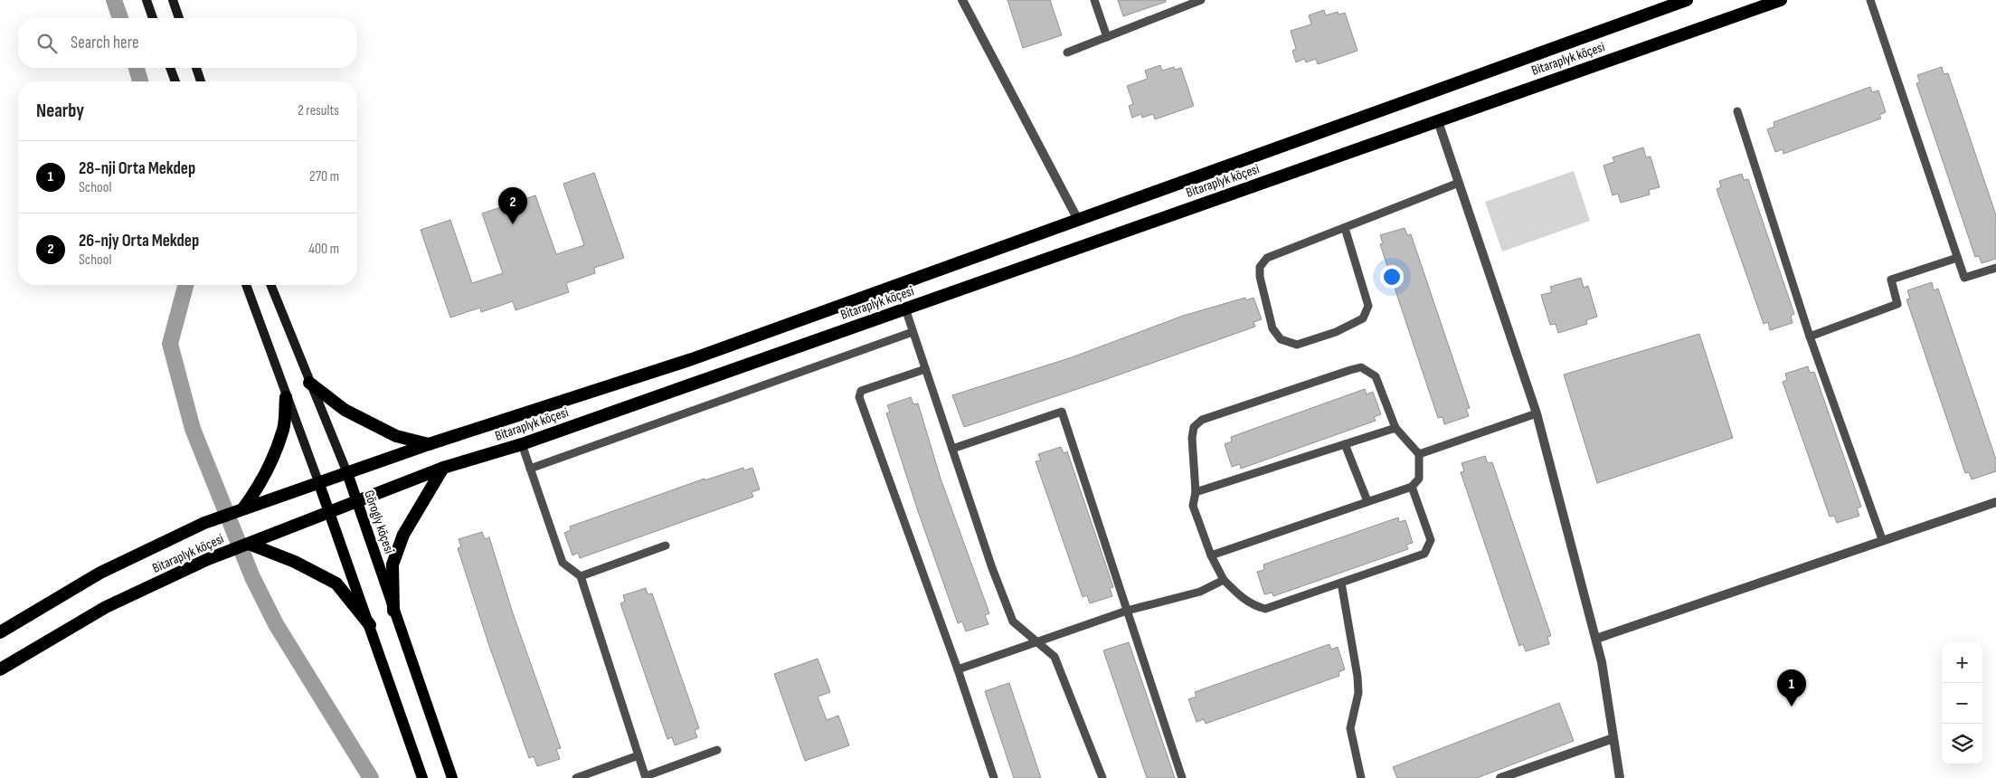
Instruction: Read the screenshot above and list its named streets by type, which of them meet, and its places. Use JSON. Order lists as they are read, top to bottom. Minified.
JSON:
{"streets":{"highway":["Bitaraplyk köçesi"],"main road":["Görogly köçesi"]},"crossings":[["Bitaraplyk köçesi","Görogly köçesi"]],"page":{"search":"Search here","heading":["Nearby","2 results"],"list":[{"mark":"1","name":"28-nji Orta Mekdep","note":"School","value":"270 m"},{"mark":"2","name":"26-njy Orta Mekdep","note":"School","value":"400 m"}],"pins":["2","1"],"map_buttons":["+","−"]}}
